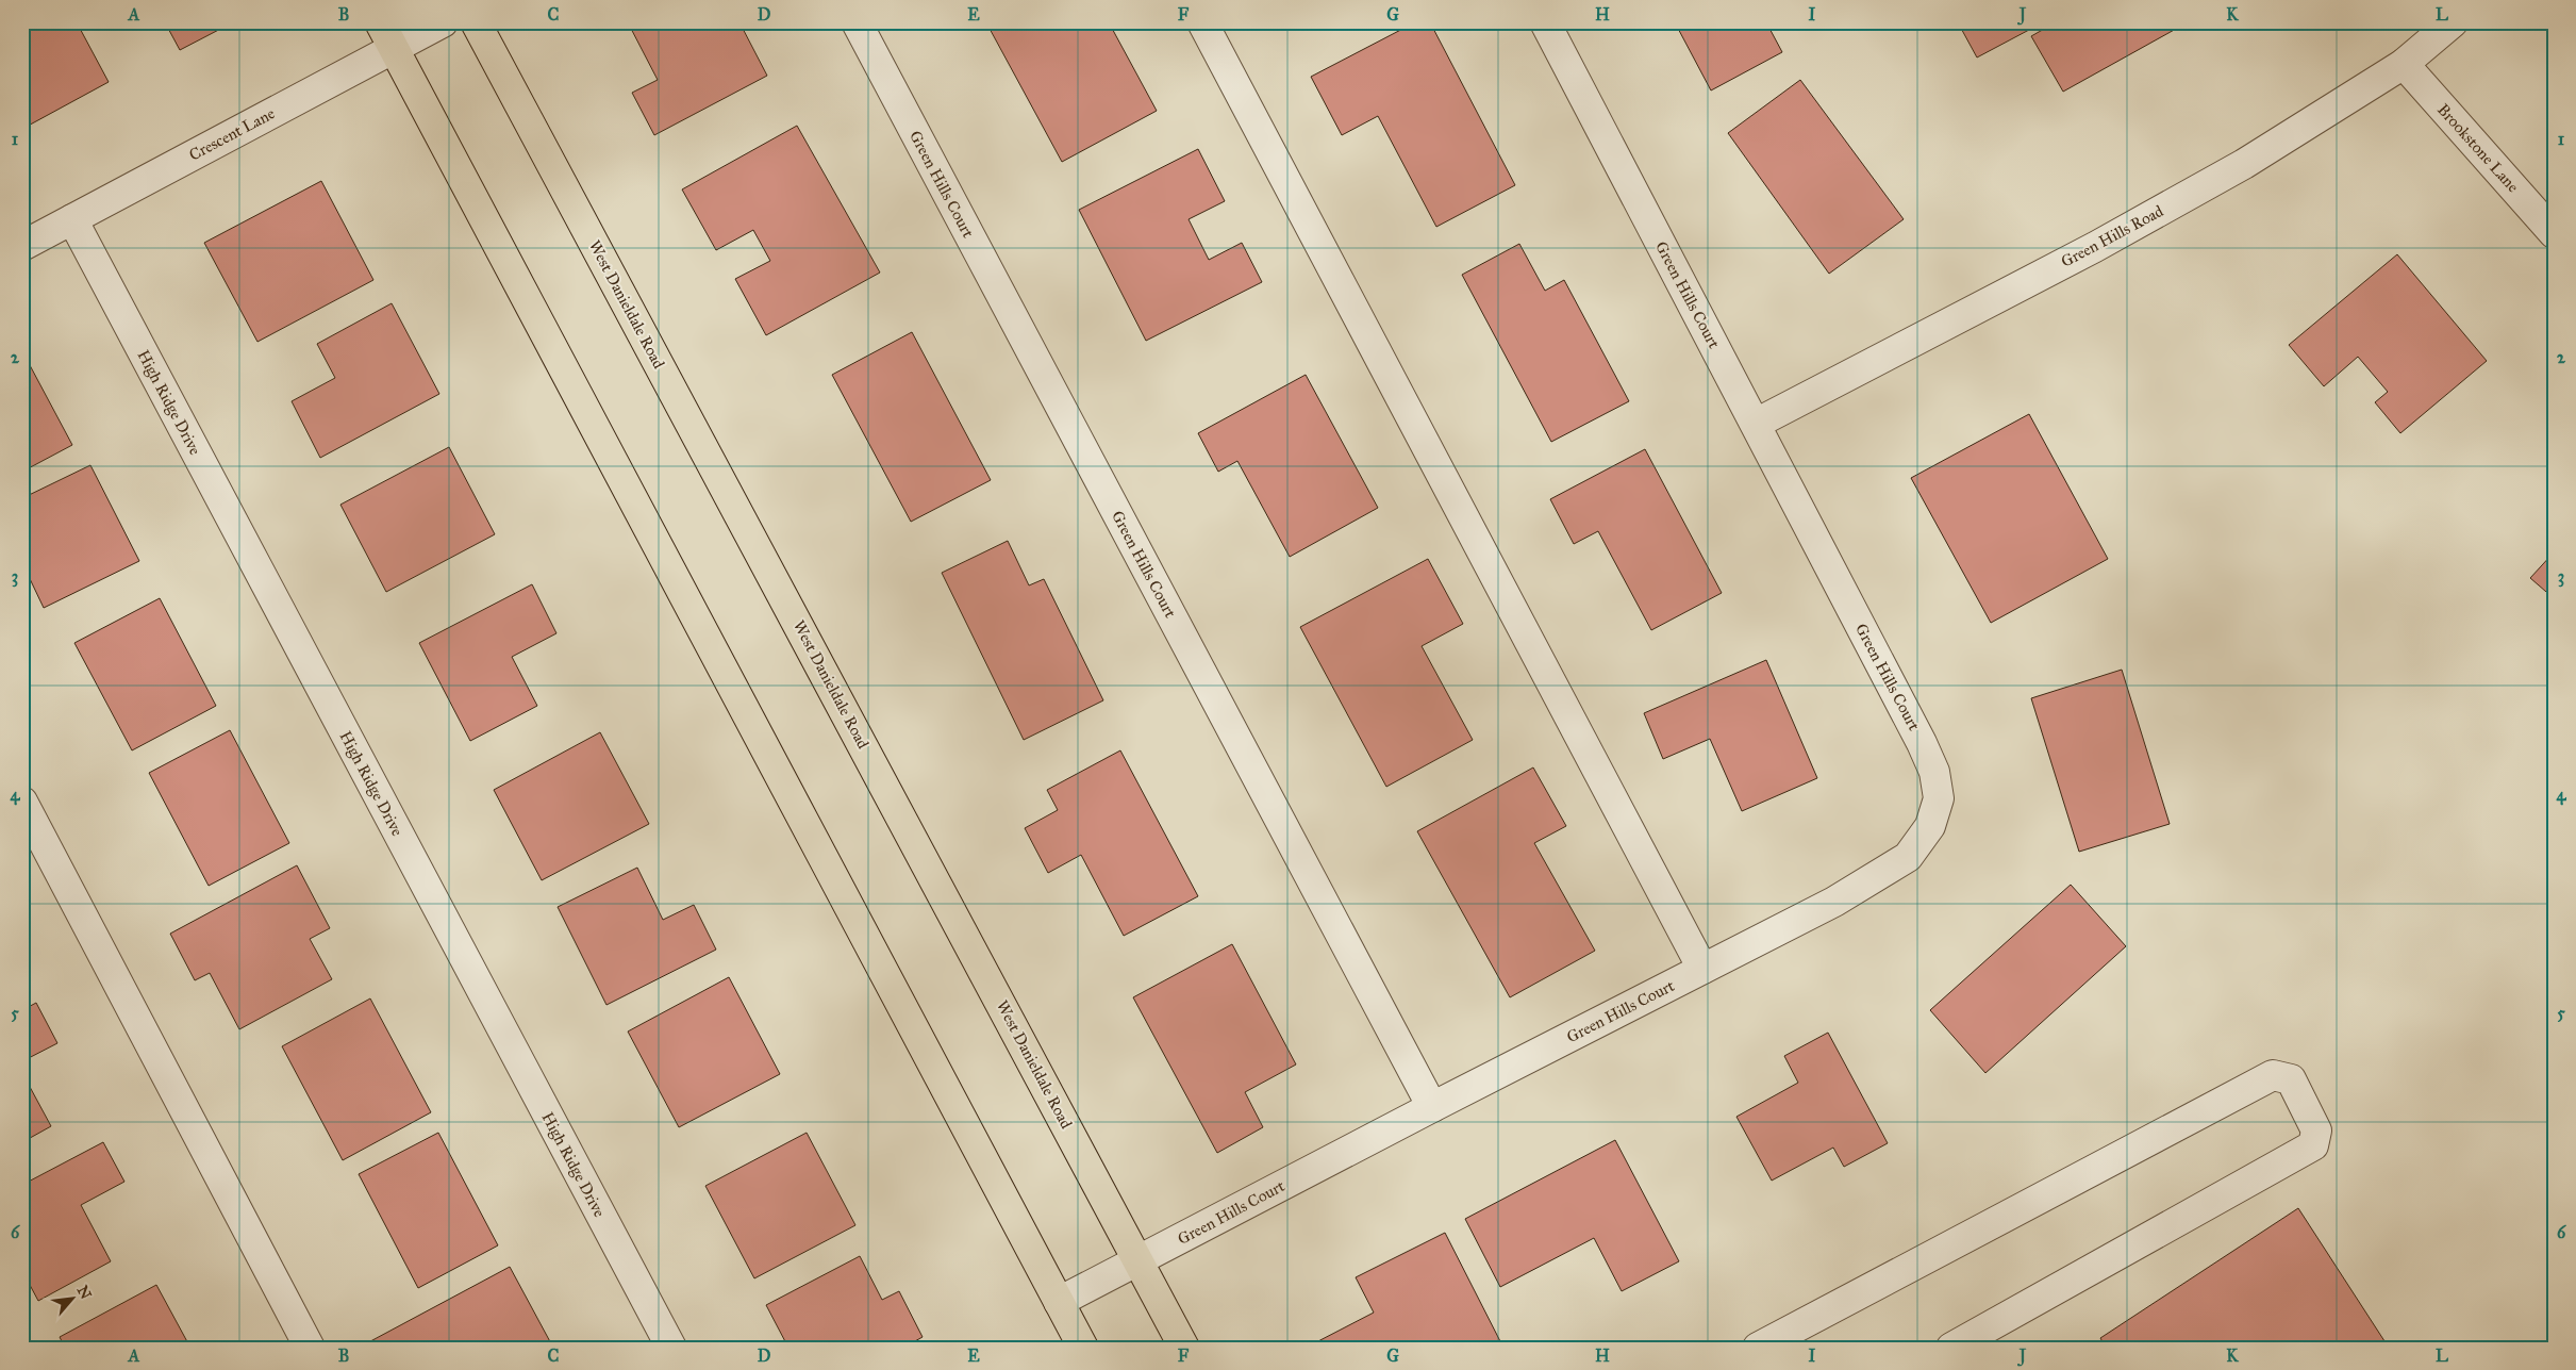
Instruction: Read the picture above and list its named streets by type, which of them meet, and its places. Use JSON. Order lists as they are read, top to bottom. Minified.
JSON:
{"streets":{"main road":["West Danieldale Road"],"street":["Crescent Lane","Brookstone Lane","Green Hills Court","Green Hills Road","High Ridge Drive"]},"crossings":[["Crescent Lane","High Ridge Drive"],["Brookstone Lane","Green Hills Road"],["Green Hills Court","Green Hills Road"],["Green Hills Court","West Danieldale Road"]],"north":"top right","grid":{"columns":["A","B","C","D","E","F","G","H","I","J","K","L"],"rows":["1","2","3","4","5","6"]}}
